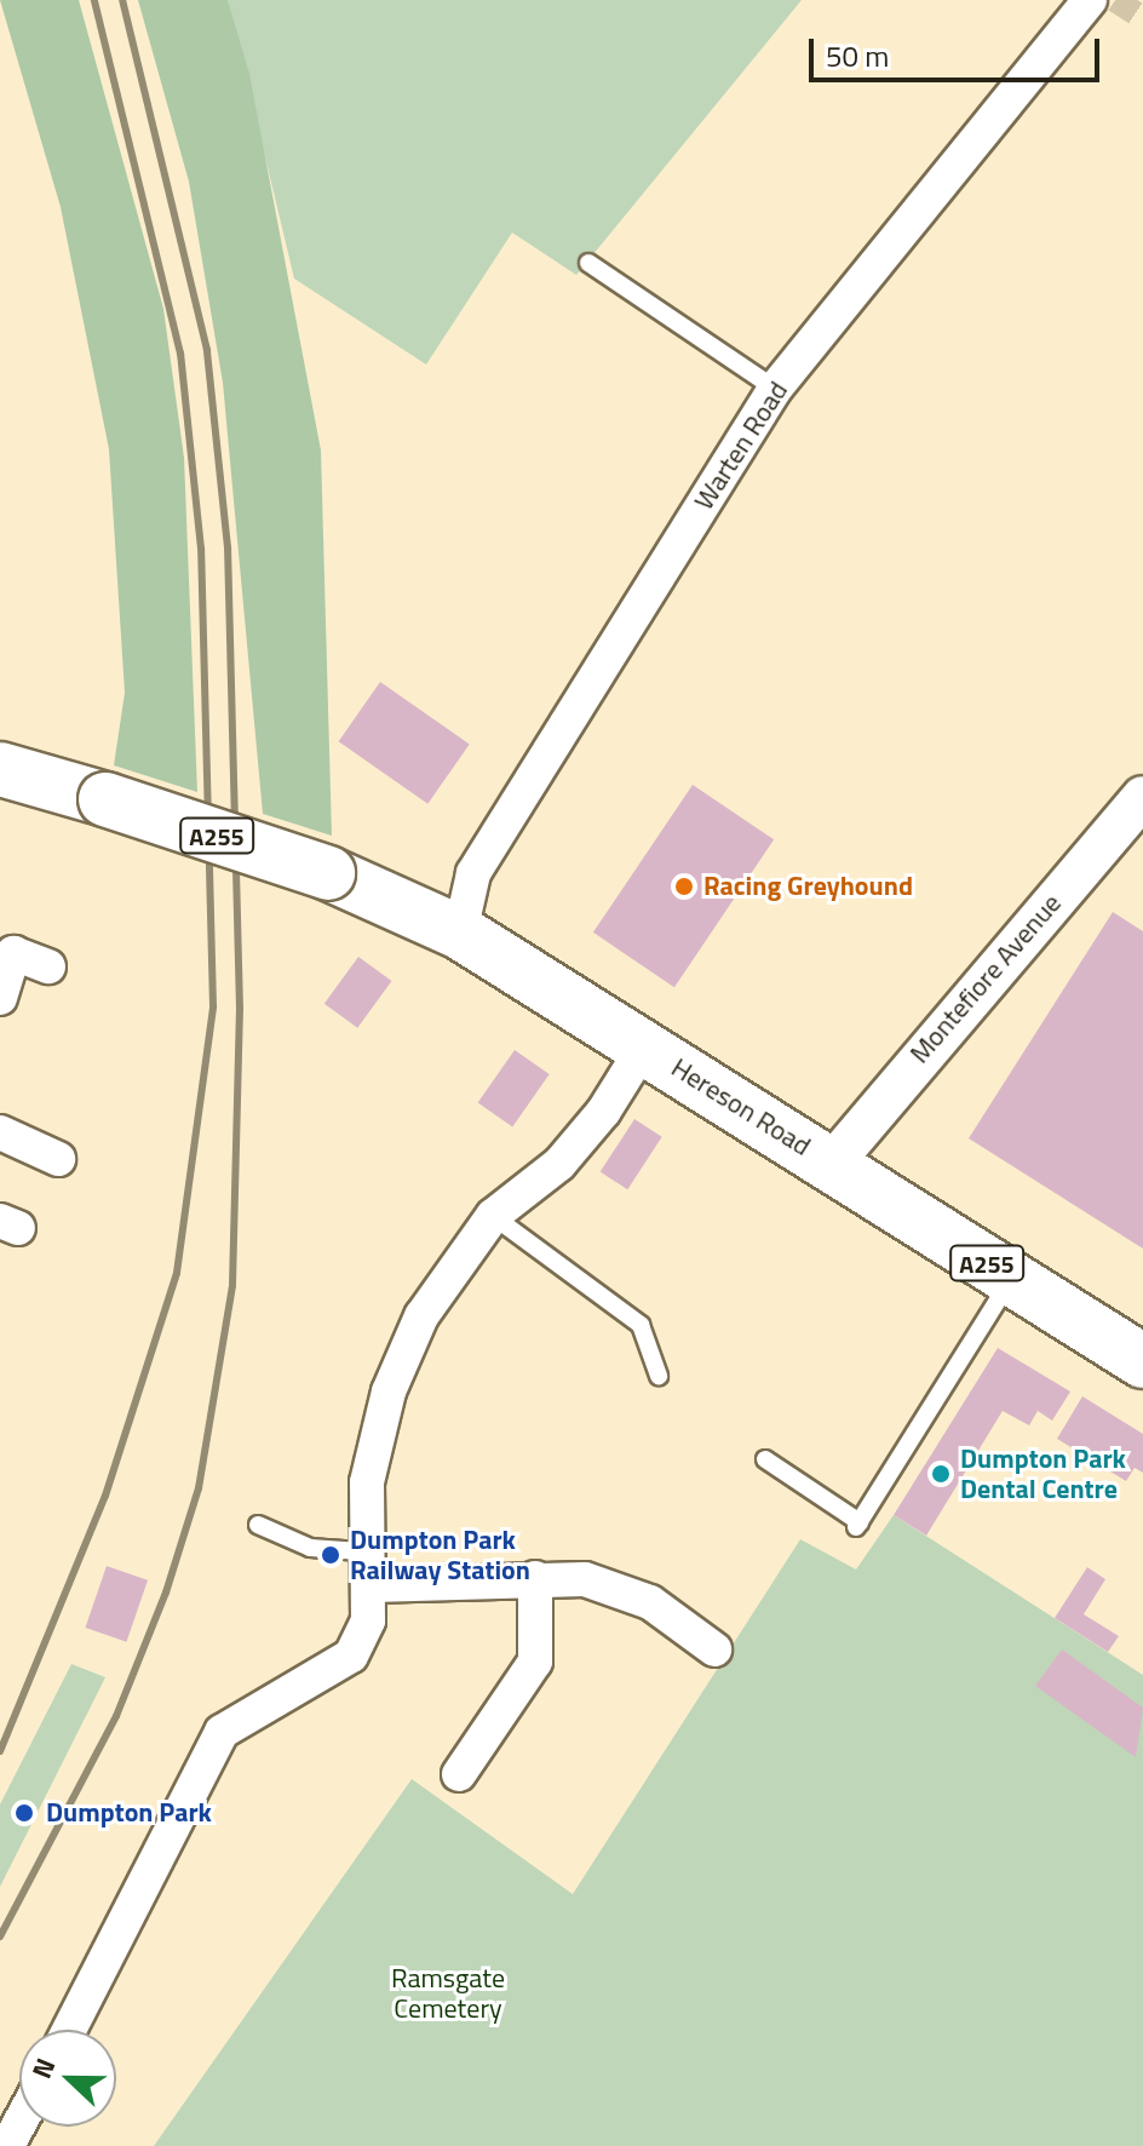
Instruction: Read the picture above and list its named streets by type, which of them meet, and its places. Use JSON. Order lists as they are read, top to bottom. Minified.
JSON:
{"streets":{"main road":["A255","Hereson Road"],"street":["Warten Road","Montefiore Avenue"]},"crossings":[["Warten Road","Hereson Road"],["Montefiore Avenue","Hereson Road"]],"parks":["Ramsgate Cemetery"],"places":["Racing Greyhound","Dumpton Park Dental Centre","Dumpton Park Railway Station","Dumpton Park"],"scale_bar":"50 m","north":"left"}
